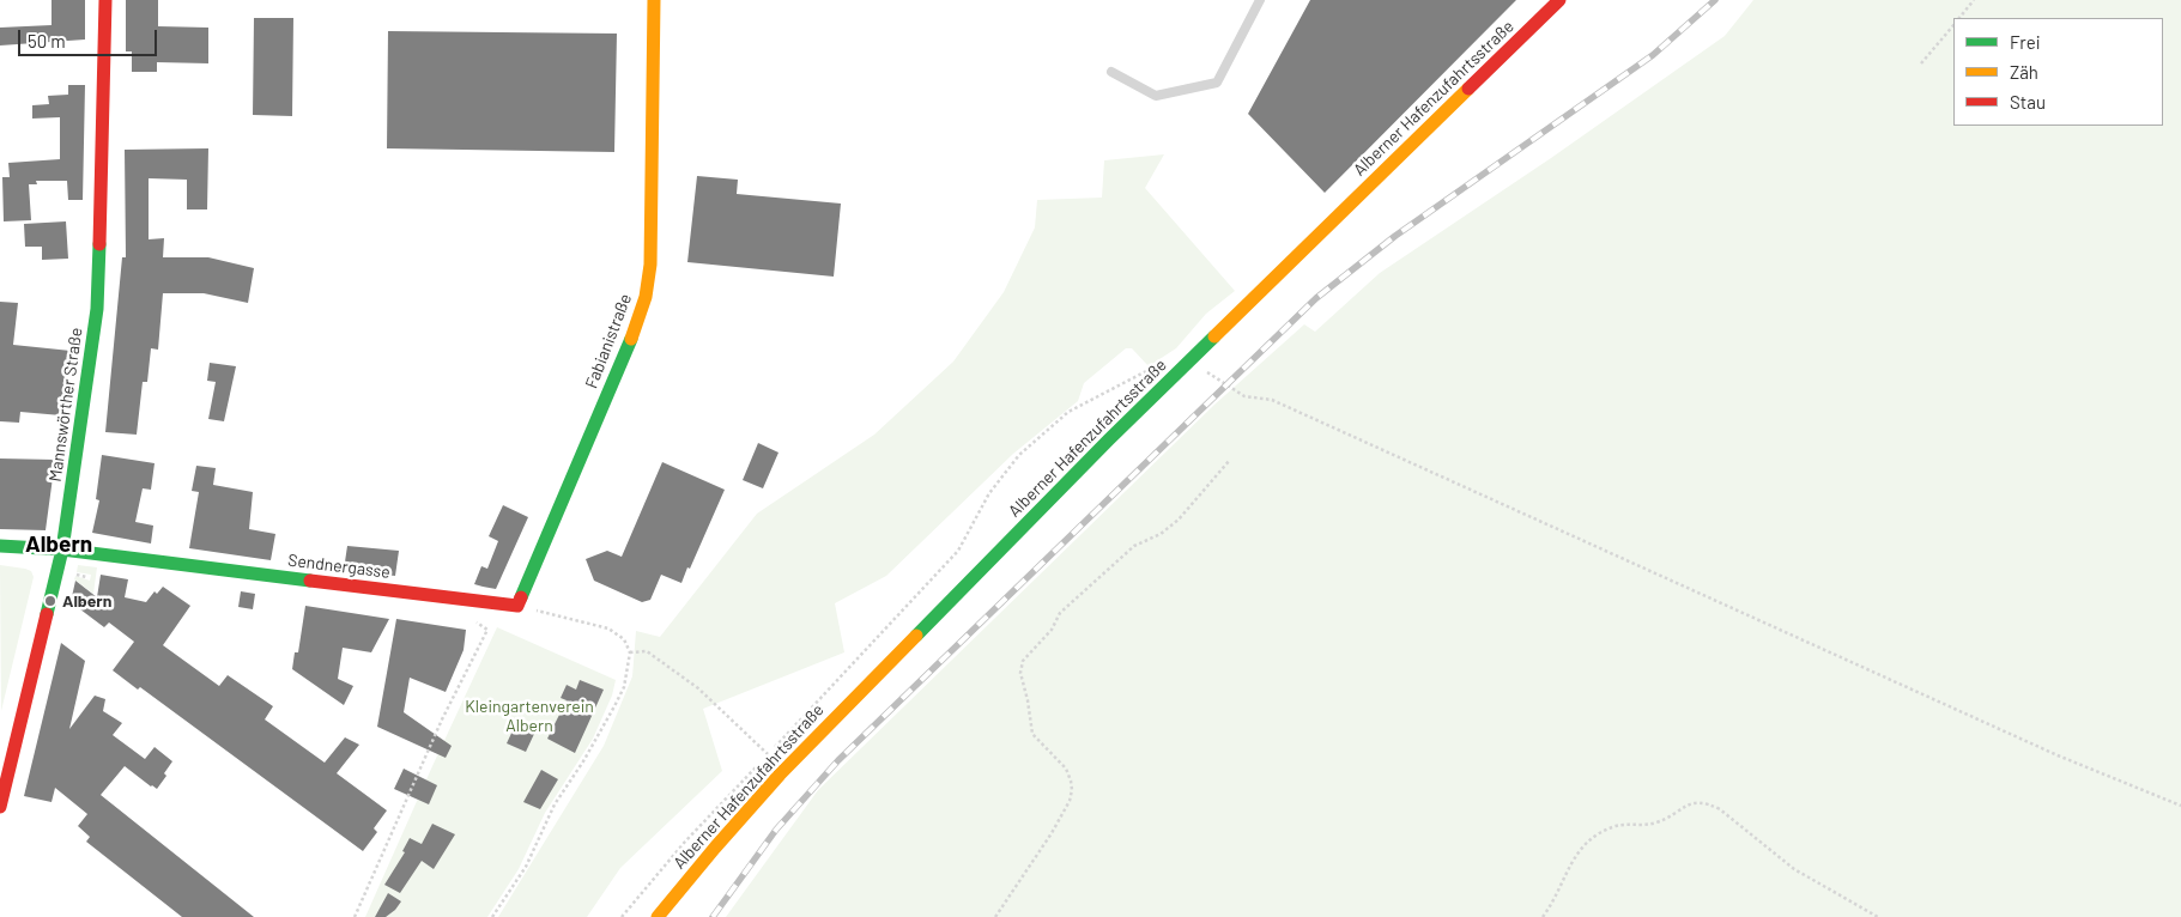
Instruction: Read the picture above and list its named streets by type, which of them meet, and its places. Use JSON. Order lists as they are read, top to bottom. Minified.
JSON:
{"streets":{"street":["Alberner Hafenzufahrtsstraße","Fabianistraße","Mannswörther Straße","Sendnergasse"]},"crossings":[["Fabianistraße","Sendnergasse"],["Mannswörther Straße","Sendnergasse"]],"districts":["Albern"],"parks":["Kleingartenverein Albern"],"places":["Albern"],"legend":["Frei","Zäh","Stau"],"scale_bar":"50 m"}
